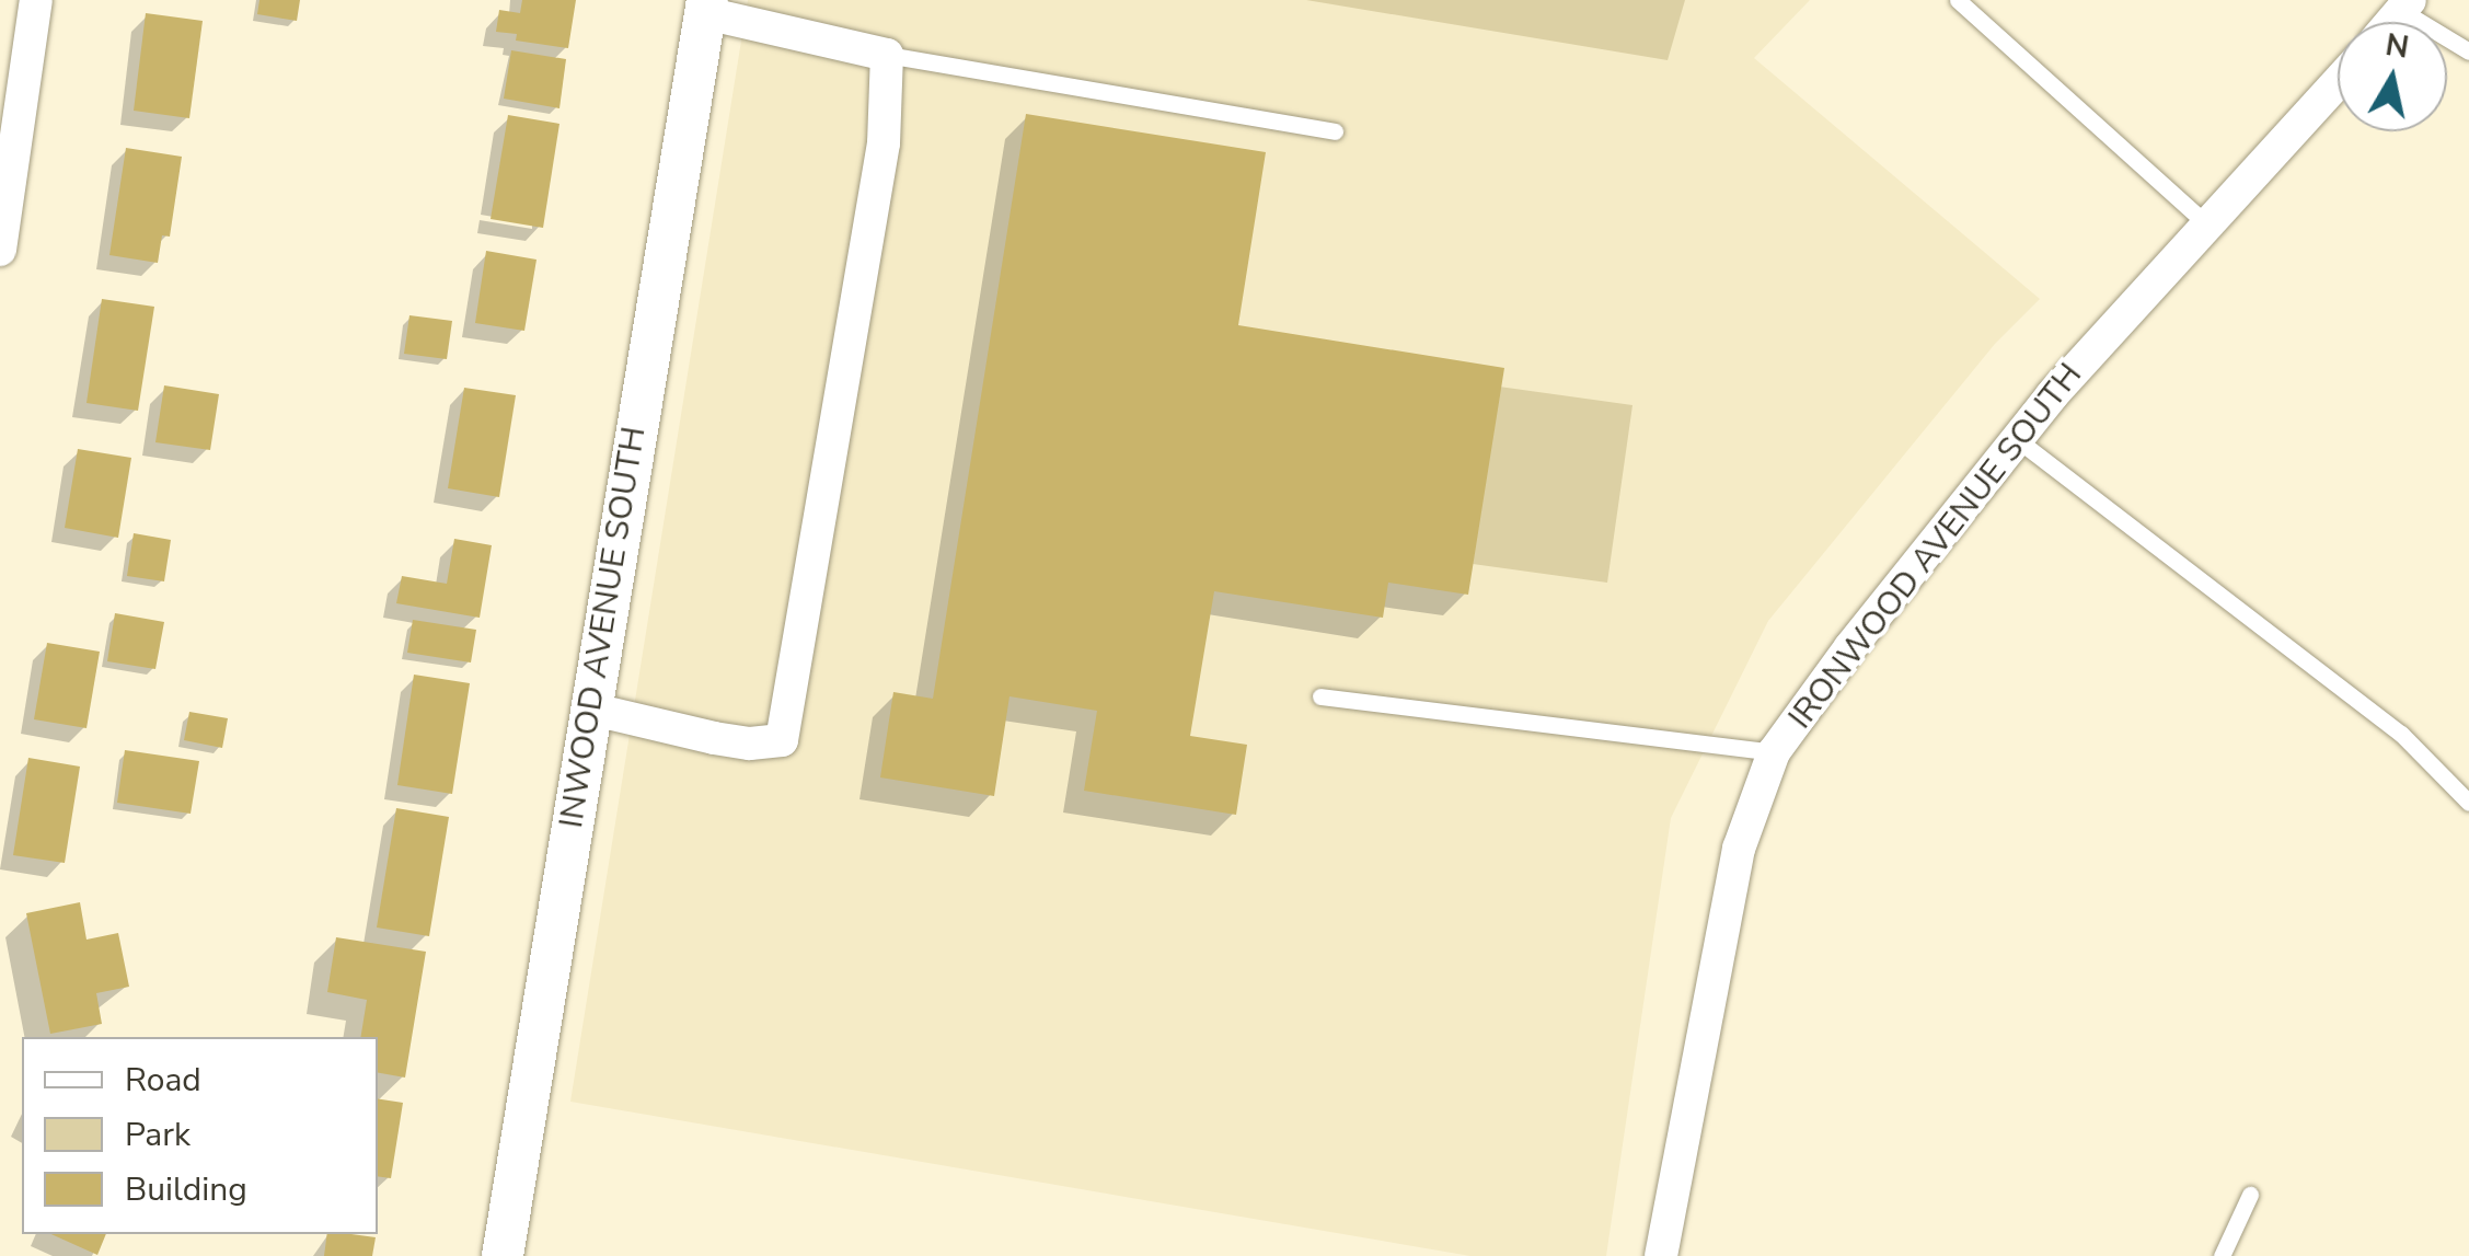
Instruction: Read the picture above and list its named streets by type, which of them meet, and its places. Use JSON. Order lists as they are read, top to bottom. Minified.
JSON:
{"streets":{"street":["IRONWOOD AVENUE SOUTH","INWOOD AVENUE SOUTH"]},"legend":["Road","Park","Building"],"north":"top"}
